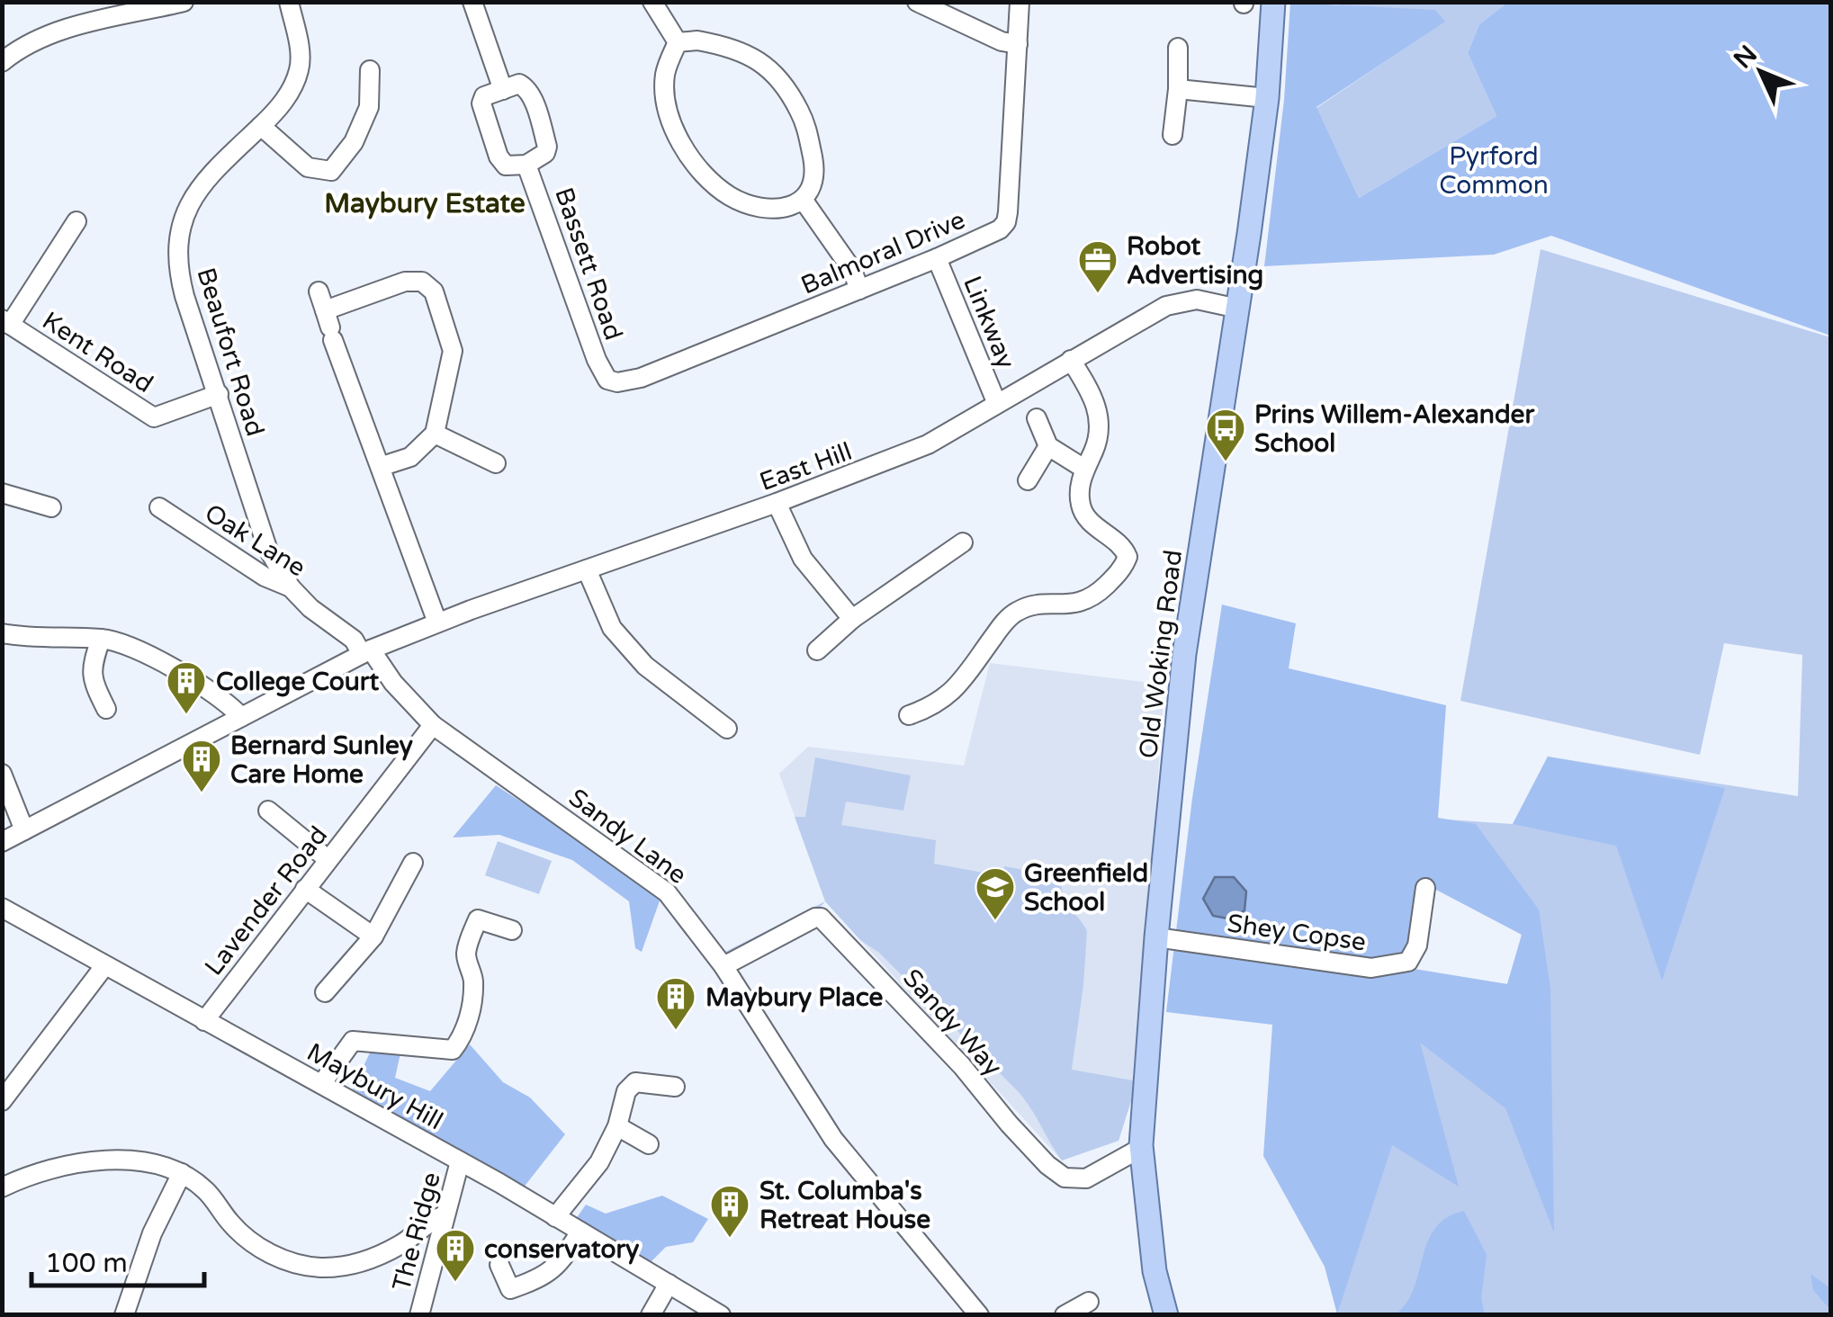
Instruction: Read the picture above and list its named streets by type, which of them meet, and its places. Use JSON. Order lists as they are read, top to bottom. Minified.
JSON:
{"streets":{"main road":["Old Woking Road"],"street":["Balmoral Drive","Bassett Road","Linkway","Kent Road","Beaufort Road","East Hill","Oak Lane","Sandy Lane","Lavender Road","Shey Copse","Sandy Way","Maybury Hill","The Ridge"]},"crossings":[["Balmoral Drive","Bassett Road"],["Balmoral Drive","Linkway"],["Linkway","East Hill"],["Kent Road","Beaufort Road"],["Beaufort Road","Oak Lane"],["East Hill","Oak Lane"],["East Hill","Old Woking Road"],["East Hill","Sandy Lane"],["Oak Lane","Sandy Lane"],["Old Woking Road","Shey Copse"],["Old Woking Road","Sandy Way"],["Sandy Lane","Lavender Road"],["Sandy Lane","Sandy Way"],["Lavender Road","Maybury Hill"],["Maybury Hill","The Ridge"]],"districts":["Maybury Estate"],"parks":["Pyrford Common"],"places":{"office":["Robot Advertising"],"bus stop":["Prins Willem-Alexander School"],"building":["College Court","Bernard Sunley Care Home","Maybury Place","St. Columba's Retreat House","conservatory"],"school or university":["Greenfield School"]},"scale_bar":"100 m","north":"top left"}
